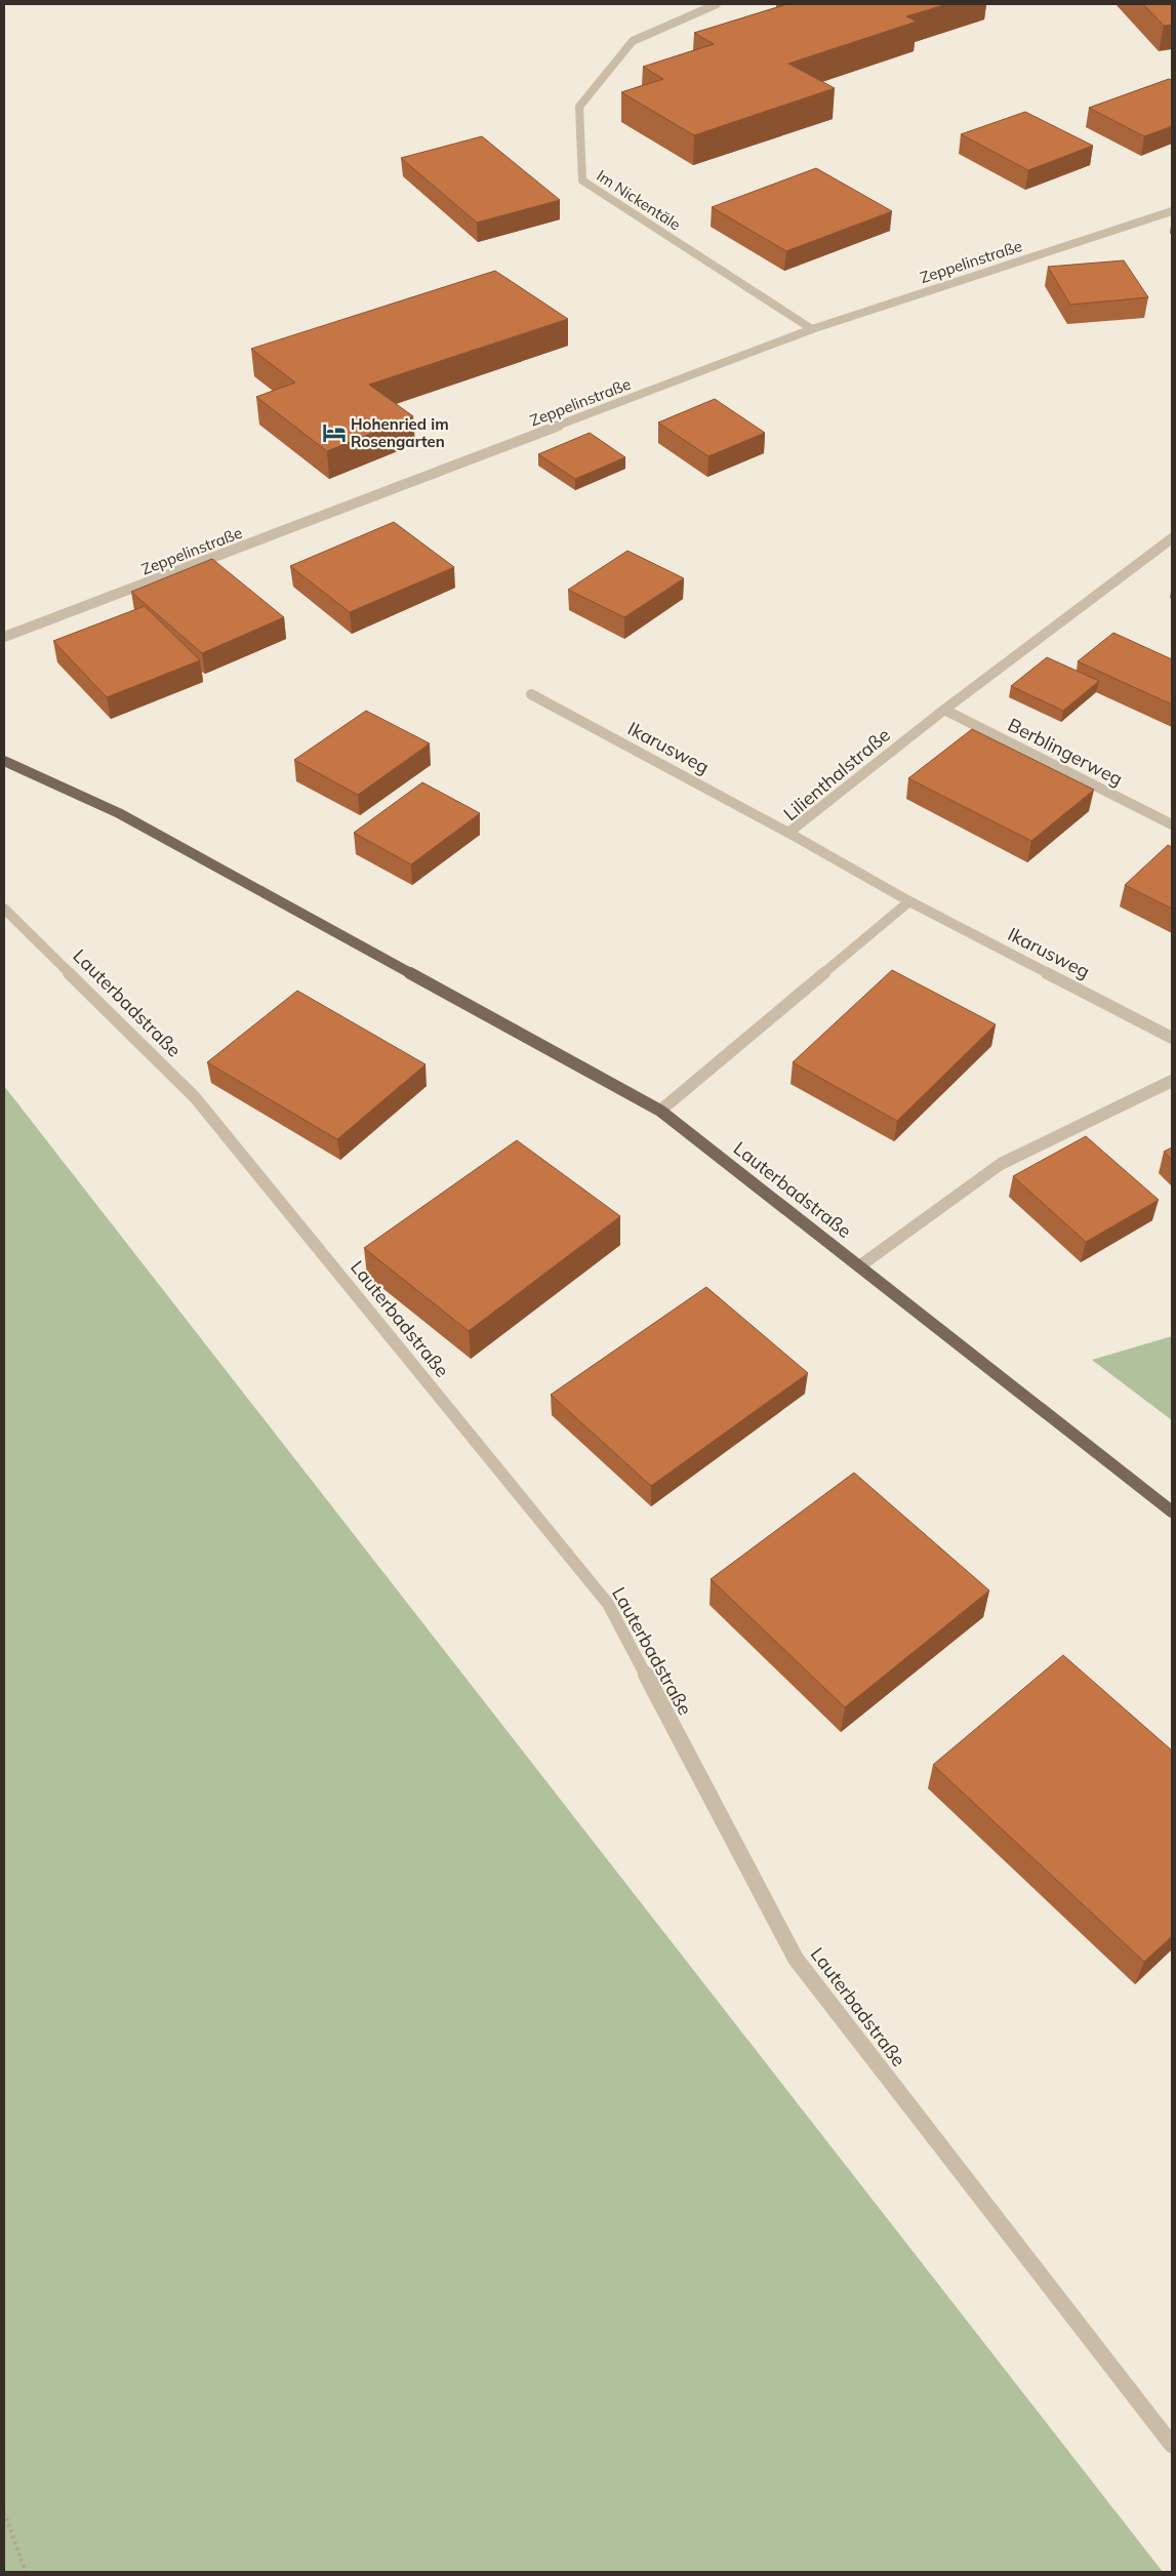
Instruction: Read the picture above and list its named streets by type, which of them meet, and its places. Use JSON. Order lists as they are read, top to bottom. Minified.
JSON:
{"streets":{"main road":["Lauterbadstraße"],"street":["Im Nickentäle","Zeppelinstraße","Ikarusweg","Berblingerweg","Lilienthalstraße"]},"crossings":[["Im Nickentäle","Zeppelinstraße"],["Ikarusweg","Lilienthalstraße"],["Berblingerweg","Lilienthalstraße"]],"places":{"hotel":["Hohenried im Rosengarten"]}}
